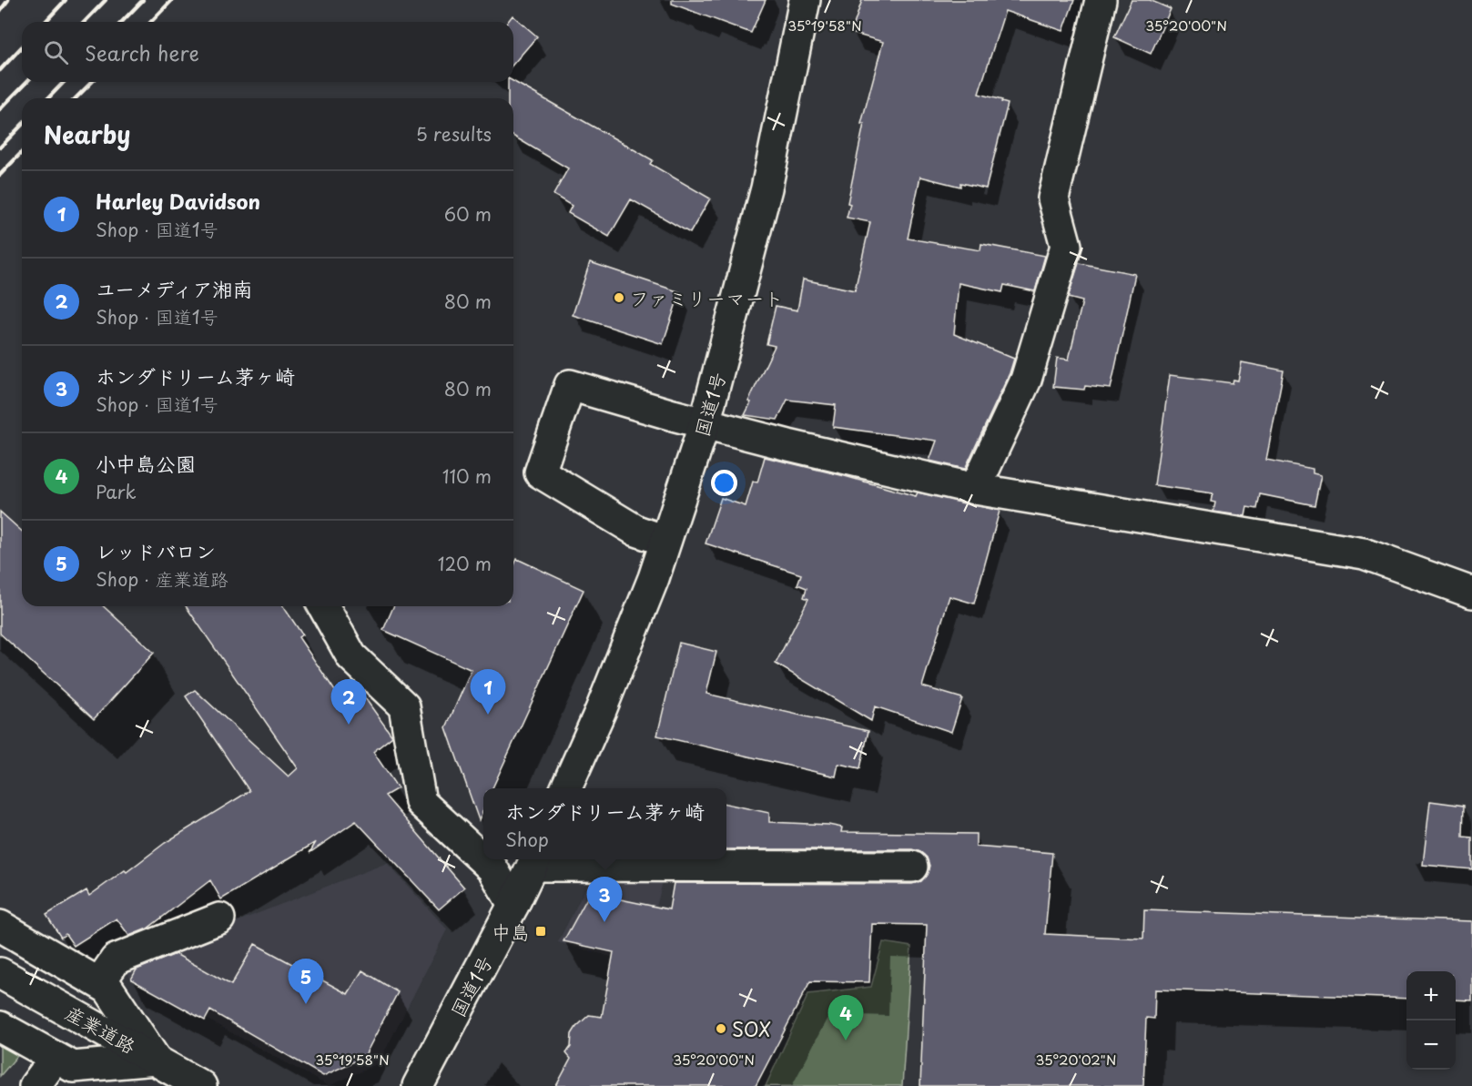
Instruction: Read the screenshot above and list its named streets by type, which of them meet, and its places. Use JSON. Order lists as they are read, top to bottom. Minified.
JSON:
{"streets":{"main road":["国道1号","産業道路"]},"places":{"other":["ファミリーマート","SOX"],"transit":["中島"]},"page":{"search":"Search here","heading":["Nearby","5 results"],"list":[{"mark":"1","name":"Harley Davidson","note":"Shop · 国道1号","value":"60 m"},{"mark":"2","name":"ユーメディア湘南","note":"Shop · 国道1号","value":"80 m"},{"mark":"3","name":"ホンダドリーム茅ヶ崎","note":"Shop · 国道1号","value":"80 m"},{"mark":"4","name":"小中島公園","note":"Park","value":"110 m"},{"mark":"5","name":"レッドバロン","note":"Shop · 産業道路","value":"120 m"}],"pins":["1","2","3","5","4"],"popup":["ホンダドリーム茅ヶ崎","Shop"],"map_buttons":["+","−"]},"coordinates":["35°19'58\"N","35°20'00\"N","35°20'02\"N"]}
